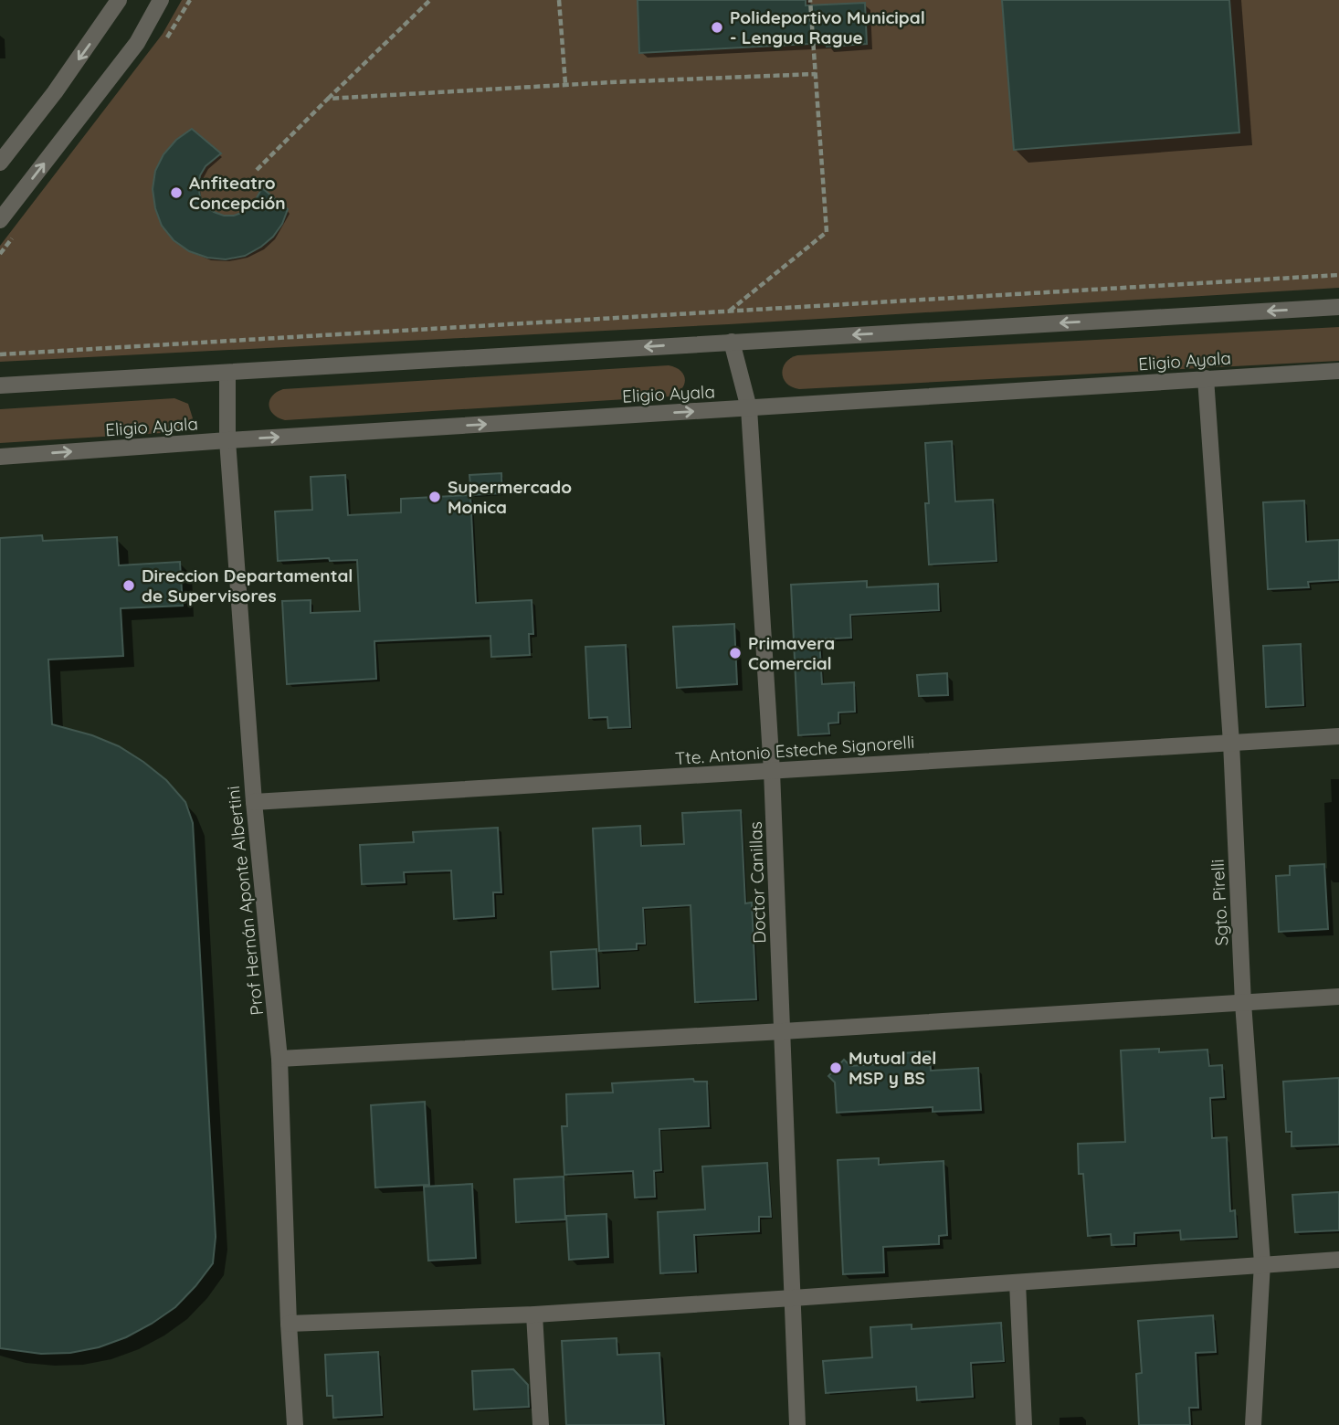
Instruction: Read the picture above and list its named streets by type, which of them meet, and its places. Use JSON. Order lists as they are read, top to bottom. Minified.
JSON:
{"streets":{"street":["Eligio Ayala","Tte. Antonio Esteche Signorelli","Doctor Canillas","Prof Hernán Aponte Albertini","Sgto. Pirelli"]},"crossings":[["Eligio Ayala","Doctor Canillas"],["Eligio Ayala","Prof Hernán Aponte Albertini"],["Eligio Ayala","Sgto. Pirelli"],["Tte. Antonio Esteche Signorelli","Doctor Canillas"],["Tte. Antonio Esteche Signorelli","Prof Hernán Aponte Albertini"],["Tte. Antonio Esteche Signorelli","Sgto. Pirelli"]],"places":["Polideportivo Municipal - Lengua Rague","Anfiteatro Concepción","Supermercado Monica","Direccion Departamental de Supervisores","Primavera Comercial","Mutual del MSP y BS"]}
